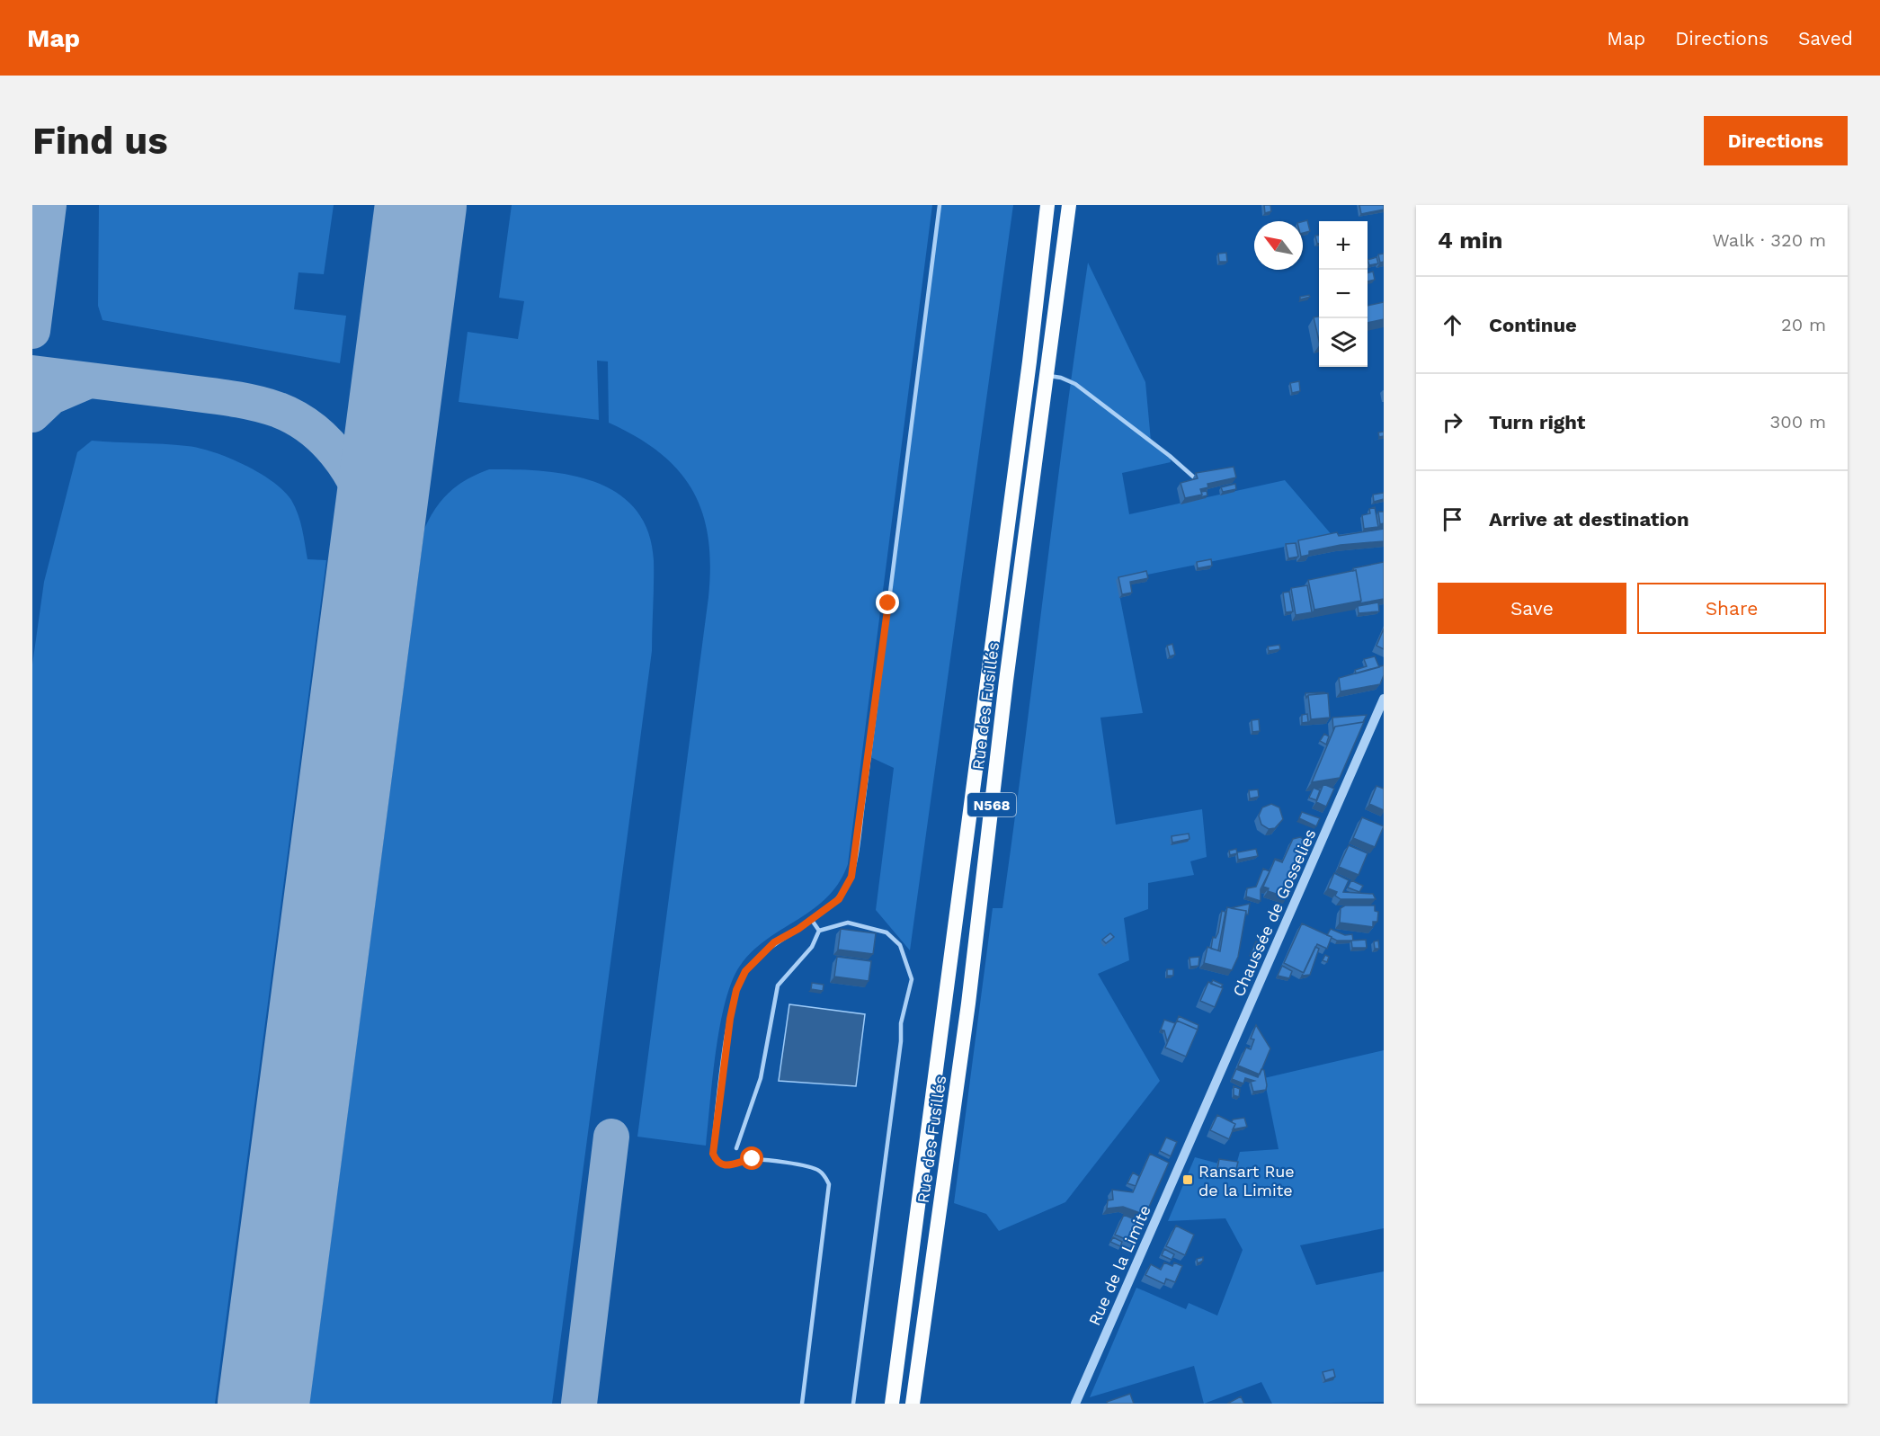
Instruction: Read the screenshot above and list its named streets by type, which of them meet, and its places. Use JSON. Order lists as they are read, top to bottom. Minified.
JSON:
{"streets":{"highway":["Rue des Fusillés","N568"],"street":["Chaussée de Gosselies","Rue de la Limite"]},"crossings":[["Chaussée de Gosselies","Rue de la Limite"]],"places":{"transit":["Ransart Rue de la Limite"]},"north":"top left","page":{"header":"Map","nav":["Map","Directions","Saved"],"buttons":["Directions",["Save","Share"]],"title":"Find us","heading":["4 min","Walk · 320 m"],"map_buttons":["+","−"],"list":[["Continue","20 m"],["Turn right","300 m"],"Arrive at destination"]}}
